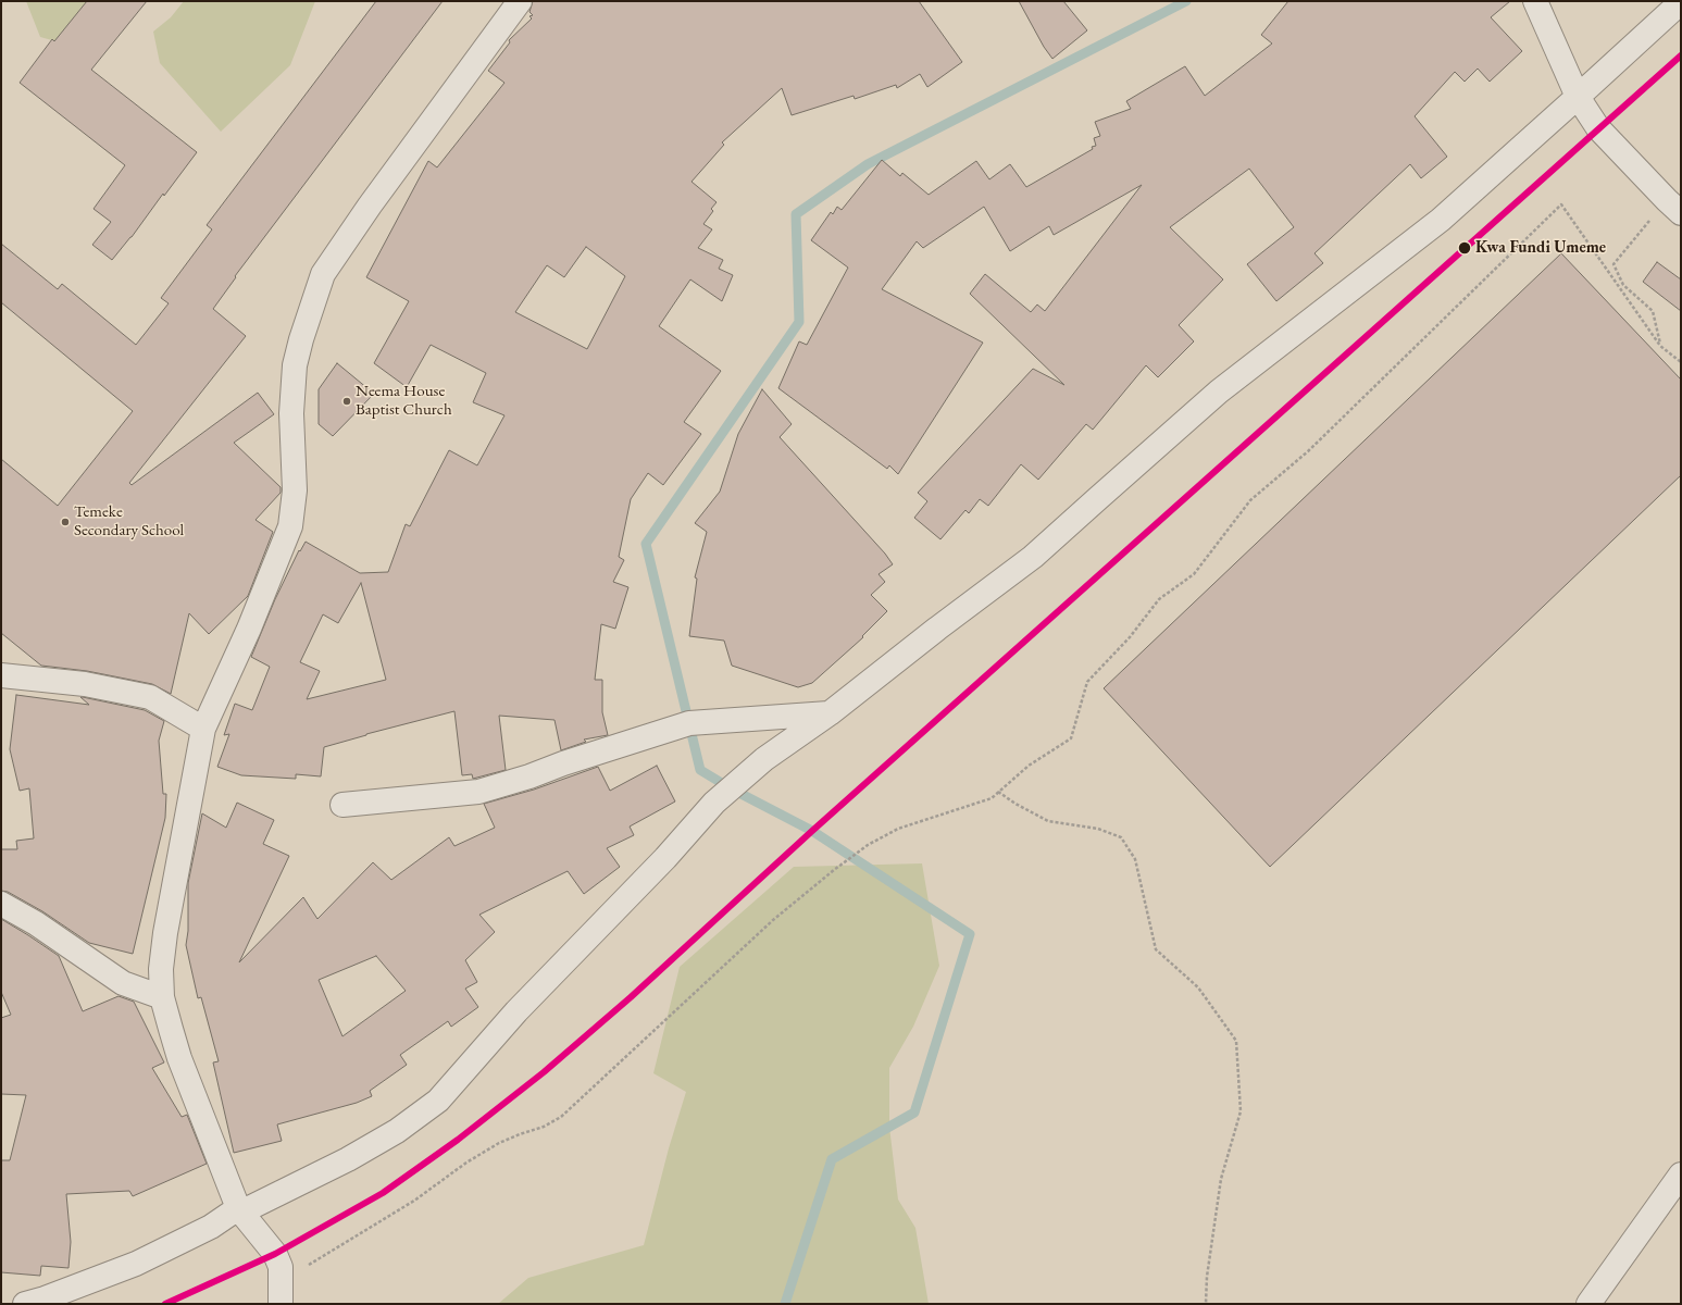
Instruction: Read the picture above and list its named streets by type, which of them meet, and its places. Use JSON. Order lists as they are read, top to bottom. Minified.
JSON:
{"places":["Kwa Fundi Umeme","Neema House Baptist Church","Temeke Secondary School"]}
